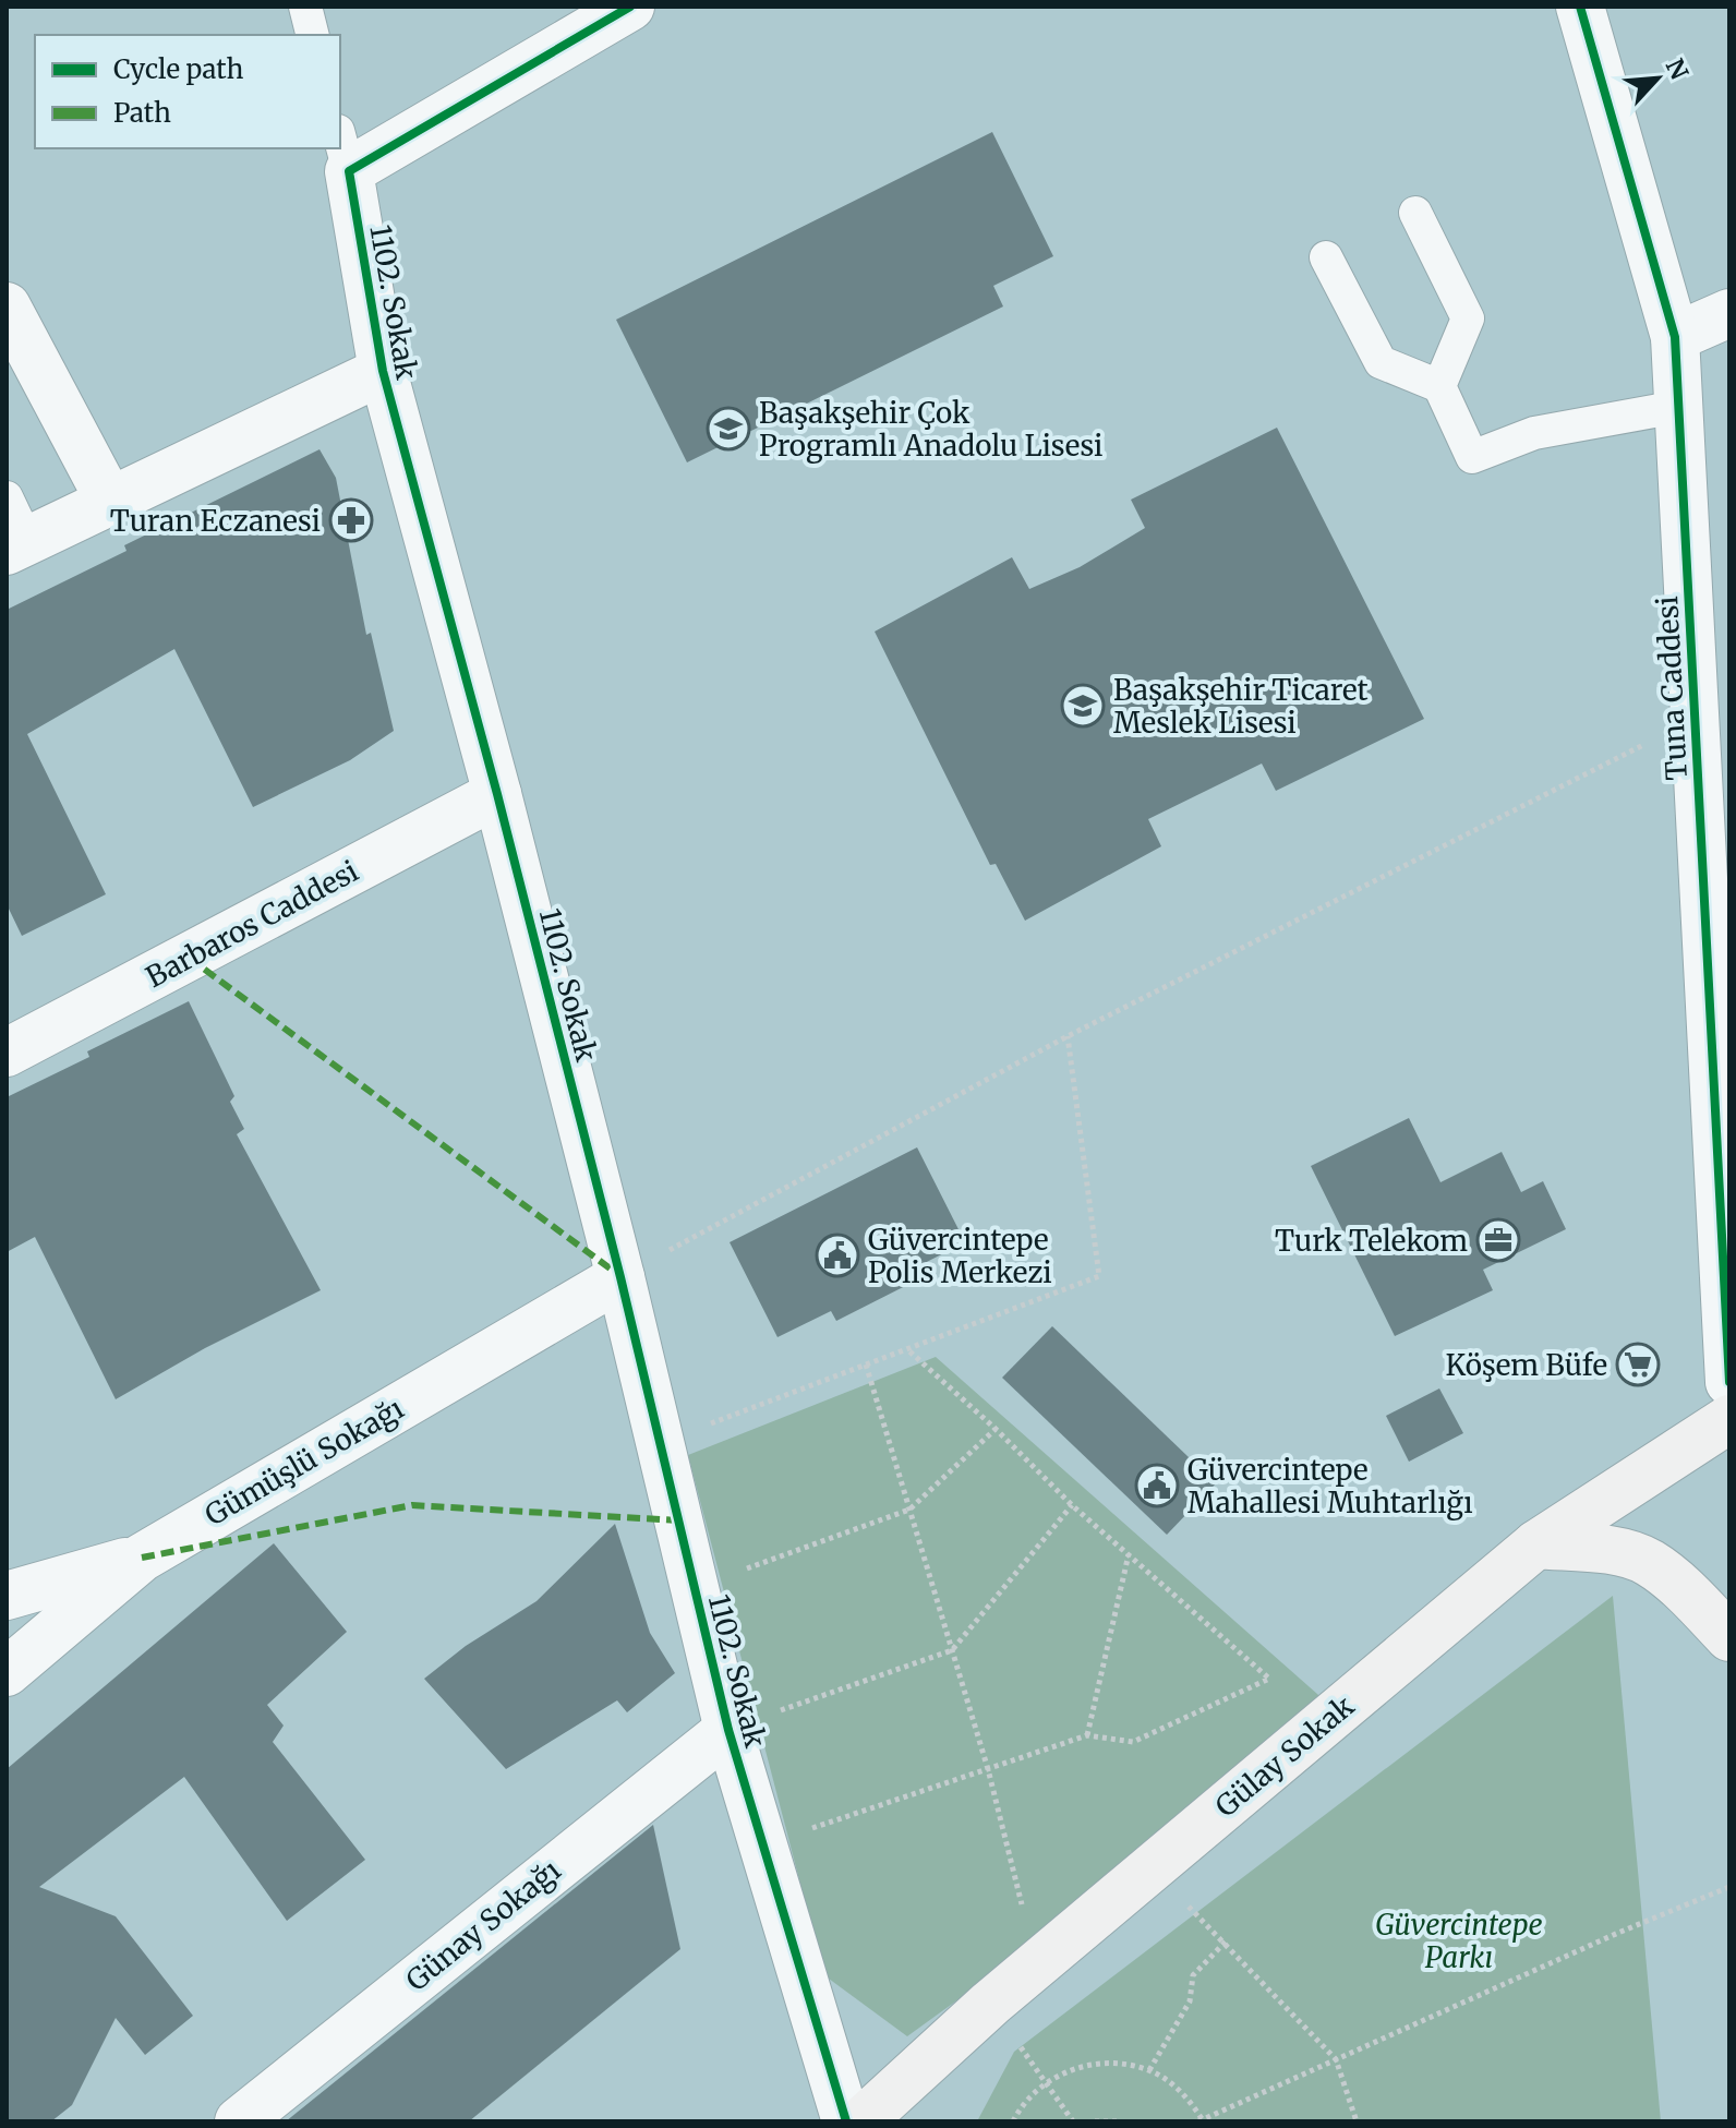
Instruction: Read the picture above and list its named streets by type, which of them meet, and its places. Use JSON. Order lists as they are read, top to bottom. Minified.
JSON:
{"streets":{"main road":["Gülay Sokak"],"street":["1102. Sokak","Tuna Caddesi","Barbaros Caddesi","Gümüşlü Sokağı","Günay Sokağı"]},"crossings":[["1102. Sokak","Barbaros Caddesi"],["1102. Sokak","Gümüşlü Sokağı"],["1102. Sokak","Günay Sokağı"]],"parks":["Güvercintepe Parkı"],"places":{"school or university":["Başakşehir Çok Programlı Anadolu Lisesi","Başakşehir Ticaret Meslek Lisesi"],"pharmacy":["Turan Eczanesi"],"office":["Turk Telekom"],"public building":["Güvercintepe Polis Merkezi","Güvercintepe Mahallesi Muhtarlığı"],"supermarket":["Köşem Büfe"]},"legend":["Cycle path","Path"],"north":"top right"}
